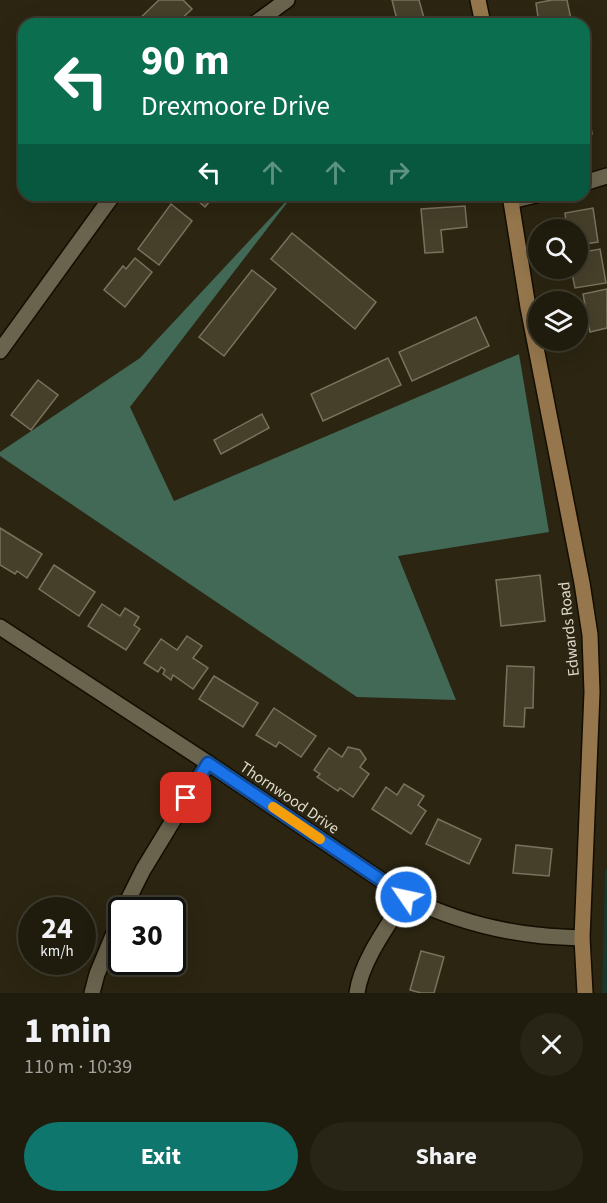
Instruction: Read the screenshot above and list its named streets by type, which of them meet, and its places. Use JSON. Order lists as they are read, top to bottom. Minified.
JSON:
{"streets":{"main road":["Edwards Road"],"street":["Thornwood Drive"]},"crossings":[["Edwards Road","Thornwood Drive"]],"page":{"turn":["90 m","Drexmoore Drive"],"speed":"24 km/h","limit":"30","heading":["1 min","110 m · 10:39"],"buttons":["Exit","Share"]}}
